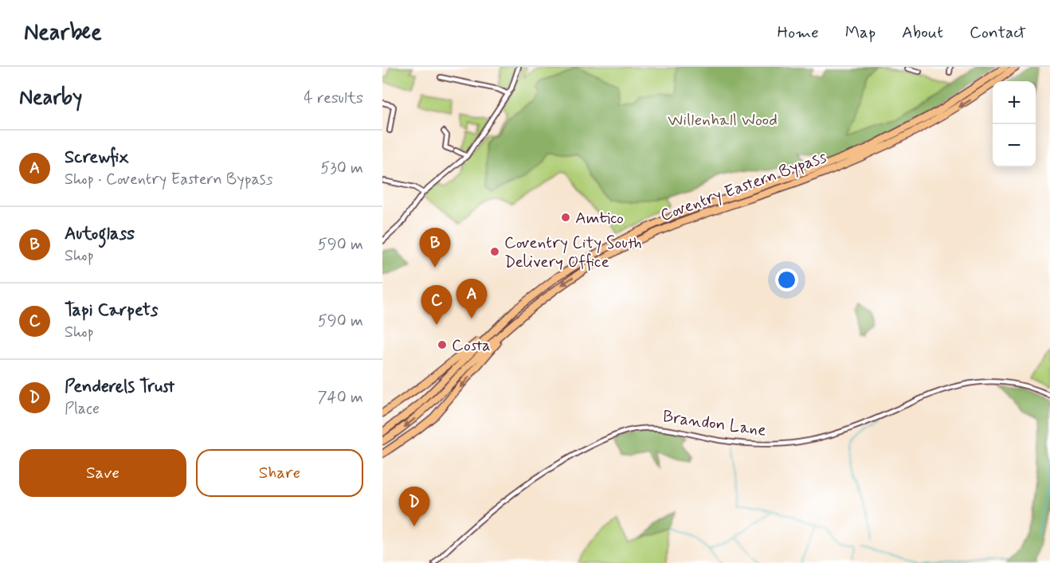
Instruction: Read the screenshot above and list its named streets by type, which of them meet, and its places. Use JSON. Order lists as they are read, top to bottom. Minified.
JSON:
{"streets":{"highway":["Coventry Eastern Bypass"],"street":["Brandon Lane"]},"parks":["Willenhall Wood"],"places":["Amtico","Coventry City South Delivery Office","Costa"],"page":{"header":"Nearbee","nav":["Home","Map","About","Contact"],"heading":["Nearby","4 results"],"map_buttons":["+","−"],"list":[{"mark":"A","name":"Screwfix","note":"Shop · Coventry Eastern Bypass","value":"530 m"},{"mark":"B","name":"Autoglass","note":"Shop","value":"590 m"},{"mark":"C","name":"Tapi Carpets","note":"Shop","value":"590 m"},{"mark":"D","name":"Penderels Trust","note":"Place","value":"740 m"}],"pins":["B","A","C","D"],"buttons":["Save","Share"]}}
